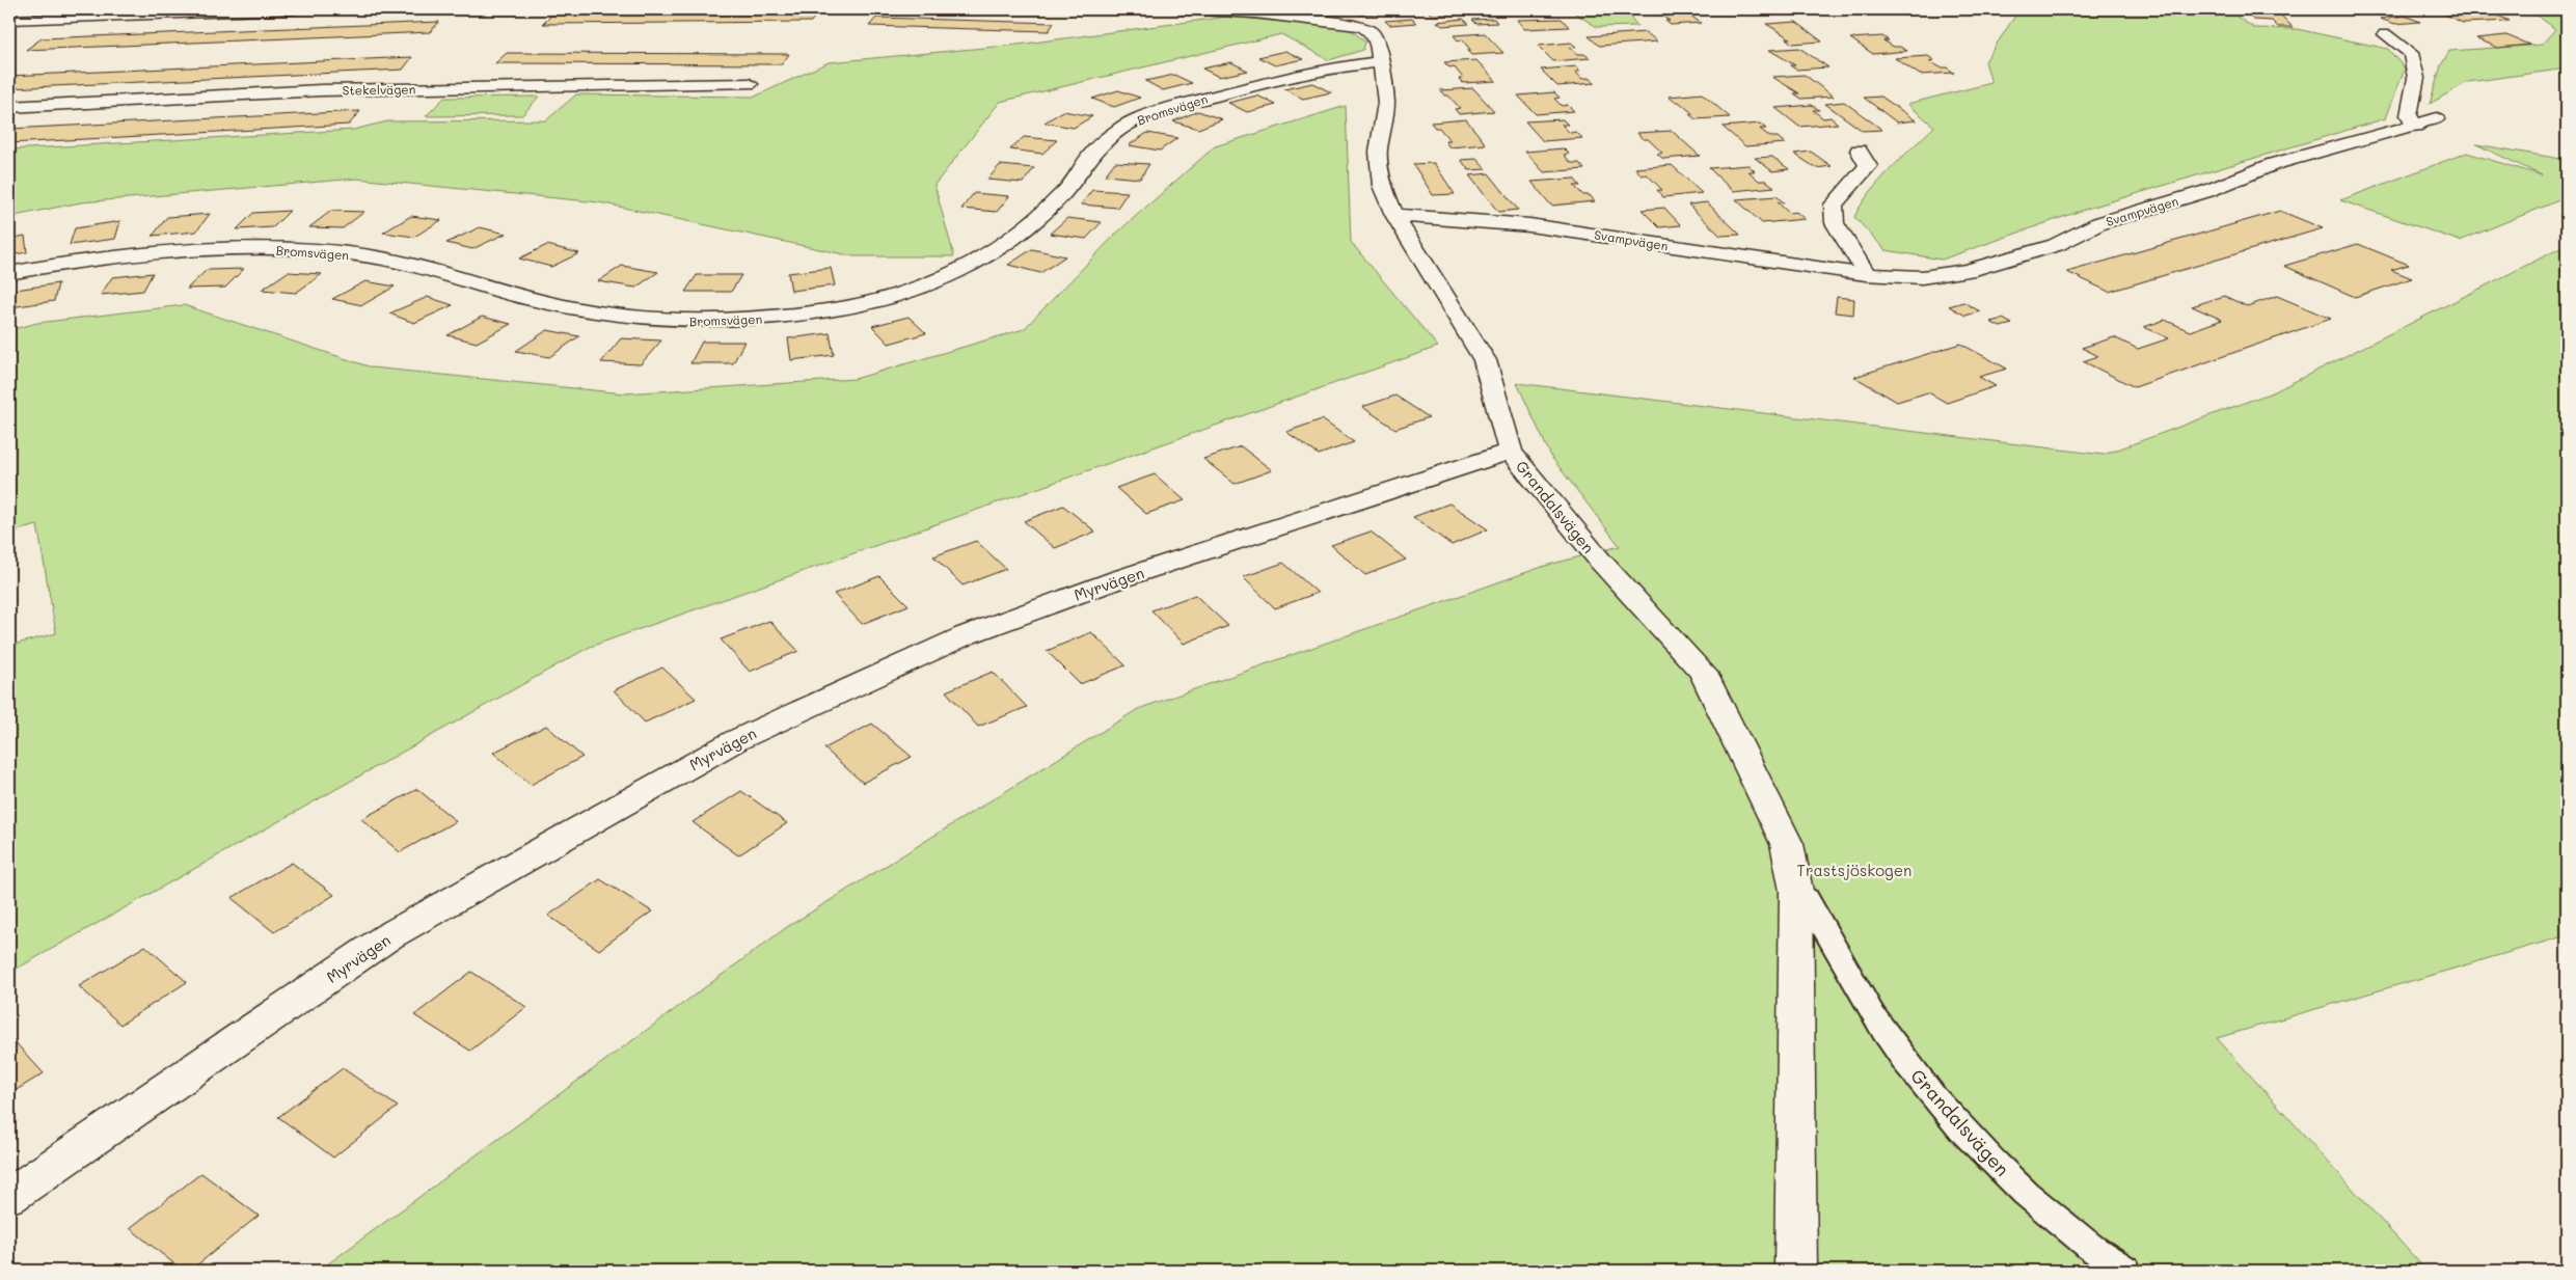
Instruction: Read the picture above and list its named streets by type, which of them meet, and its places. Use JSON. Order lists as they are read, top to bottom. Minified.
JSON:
{"streets":{"street":["Stekelvägen","Bromsvägen","Svampvägen","Grandalsvägen","Myrvägen"]},"crossings":[["Bromsvägen","Grandalsvägen"],["Svampvägen","Grandalsvägen"],["Grandalsvägen","Myrvägen"]],"parks":["Trastsjöskogen"]}
